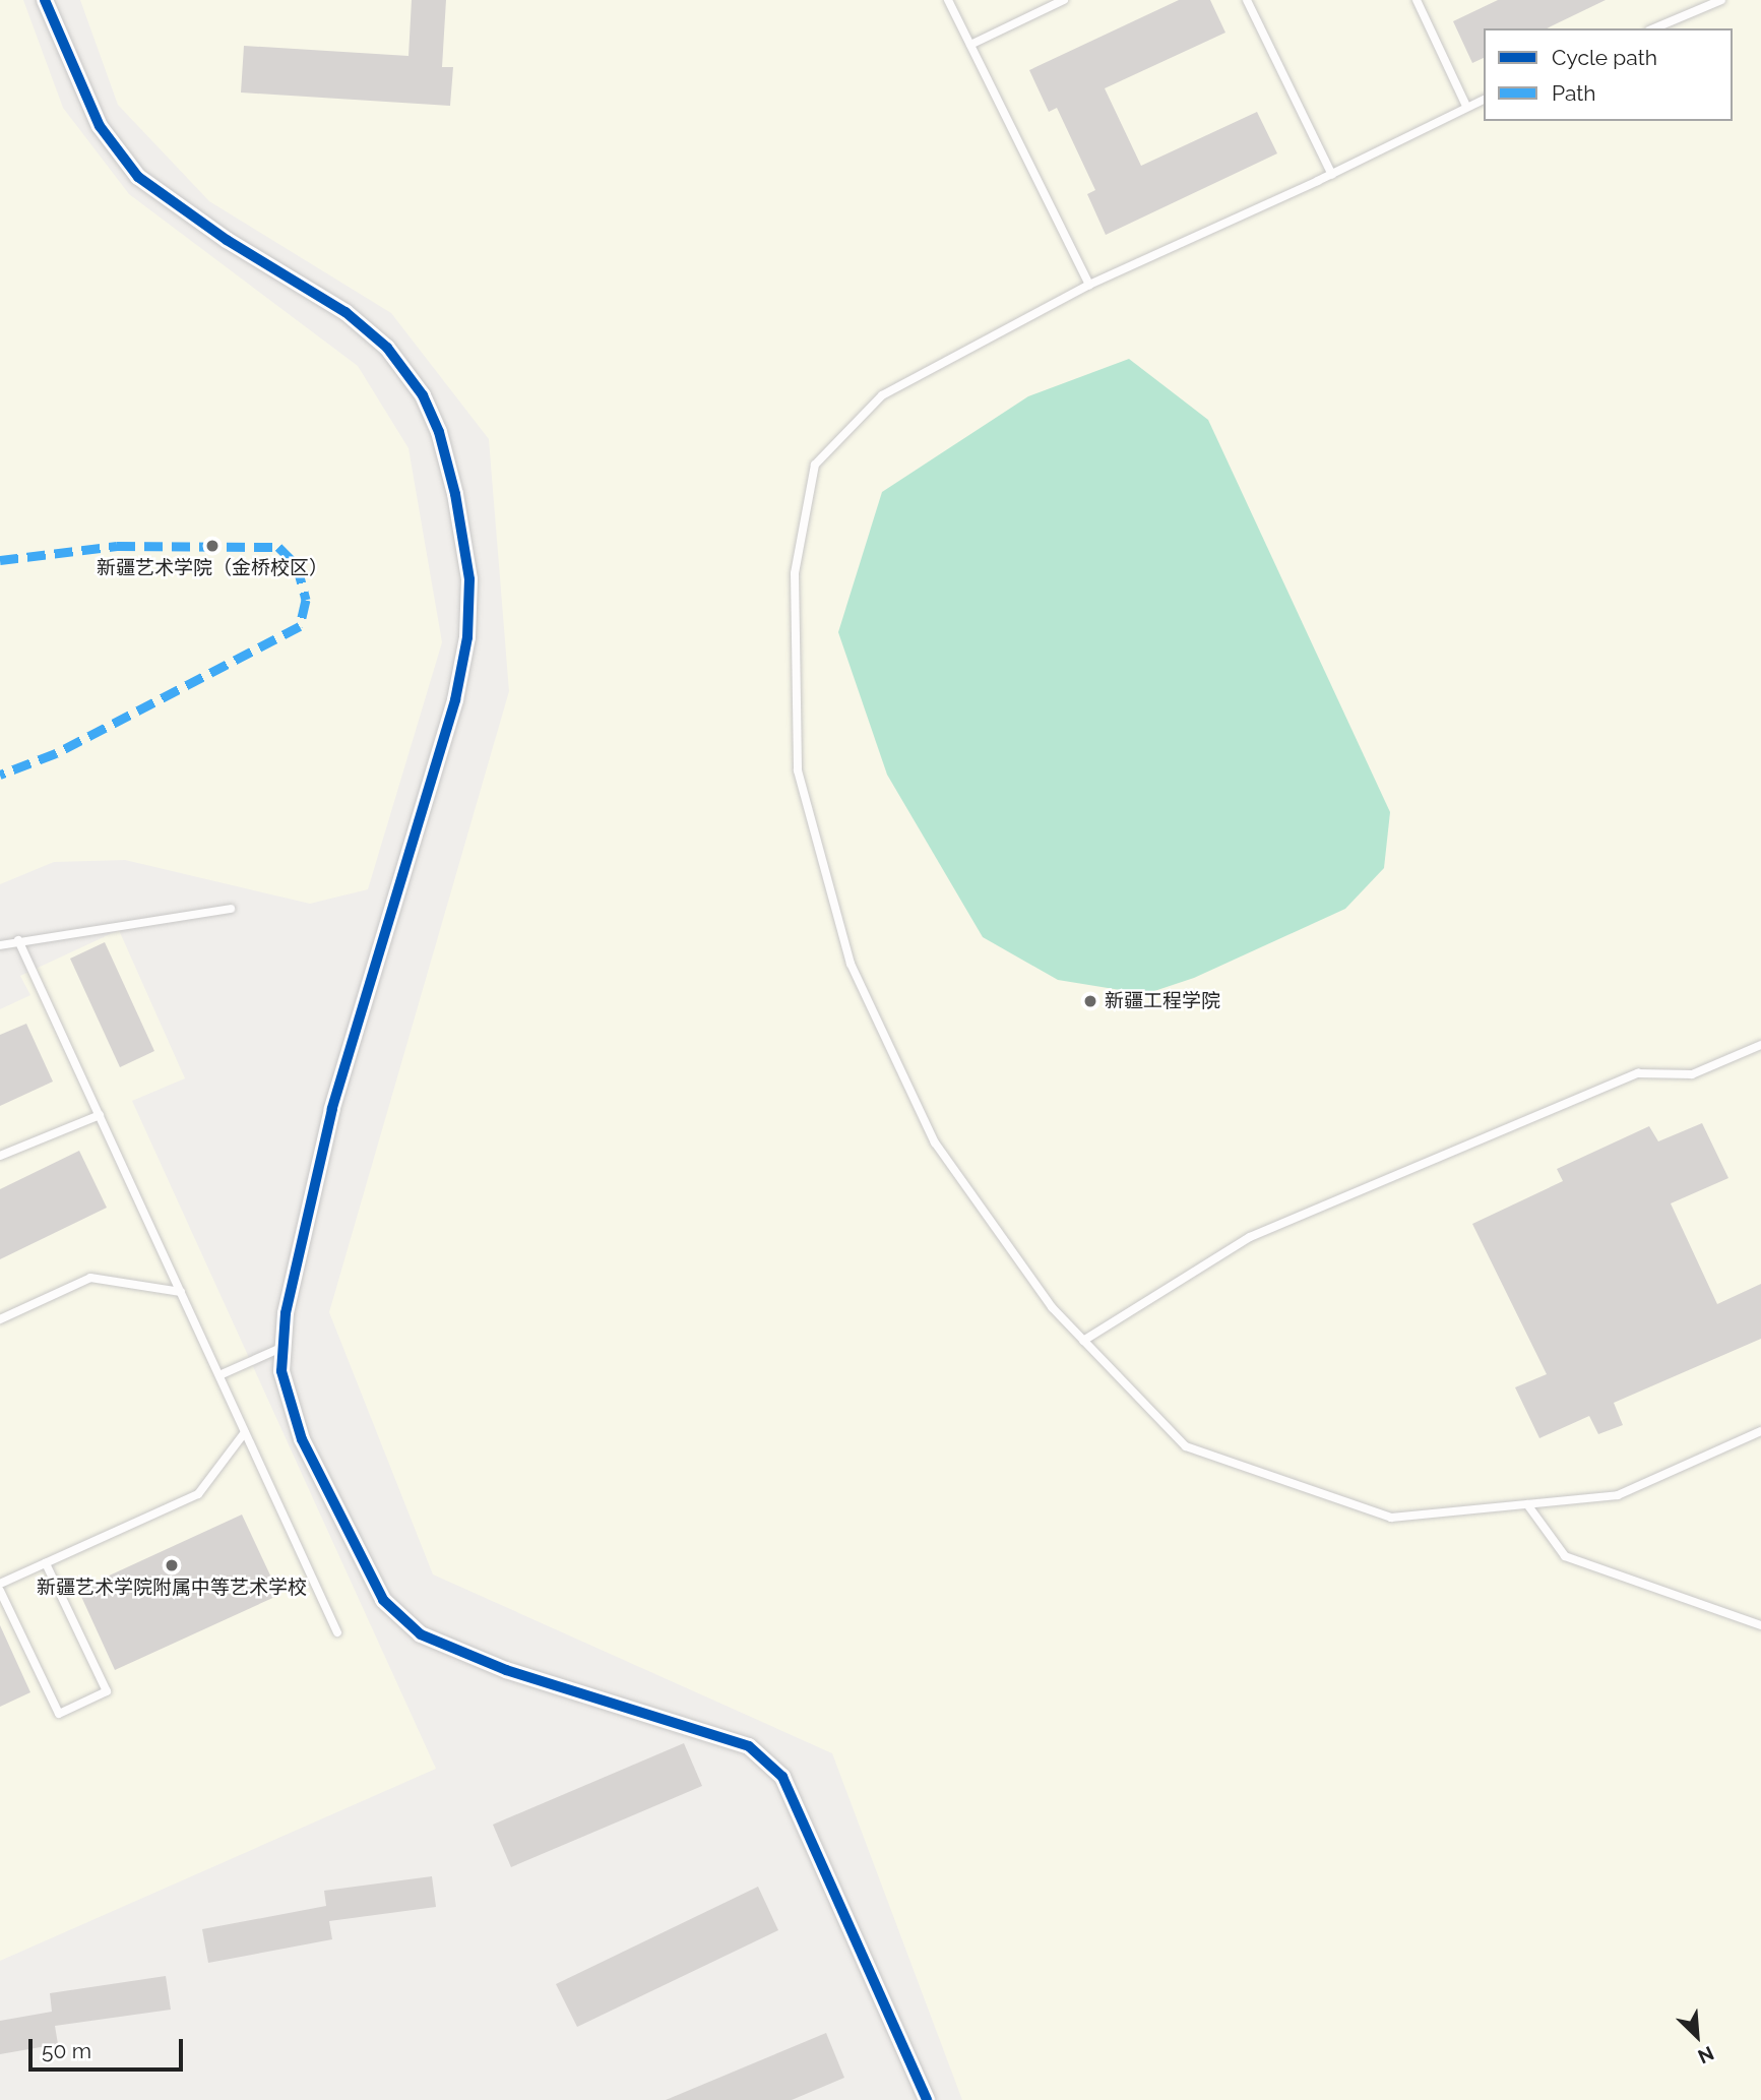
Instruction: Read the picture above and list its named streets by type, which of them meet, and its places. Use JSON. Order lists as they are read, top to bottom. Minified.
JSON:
{"places":["新疆艺术学院（金桥校区）","新疆工程学院","新疆艺术学院附属中等艺术学校"],"legend":["Cycle path","Path"],"scale_bar":"50 m","north":"bottom right"}
